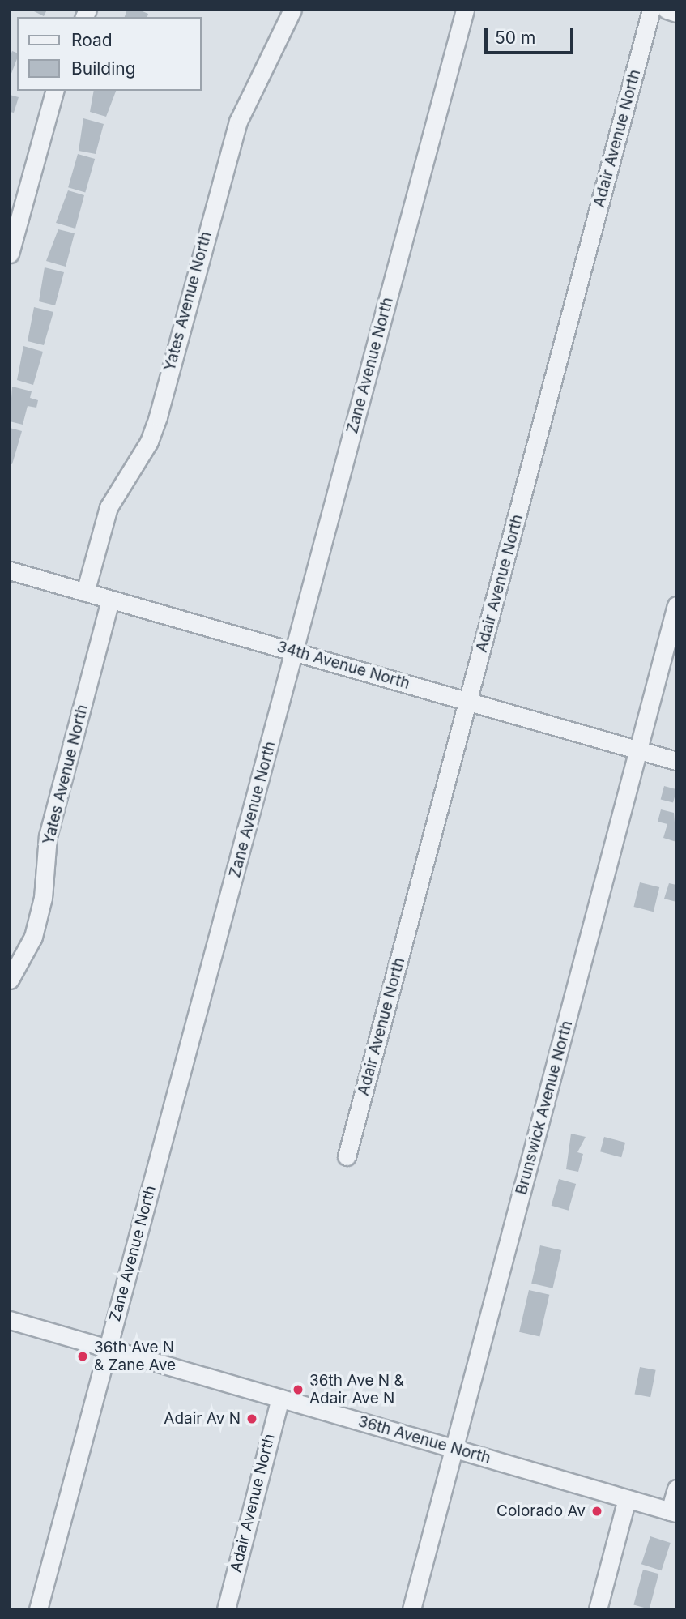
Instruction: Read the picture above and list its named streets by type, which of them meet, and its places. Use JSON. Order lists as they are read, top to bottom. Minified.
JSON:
{"streets":{"street":["Adair Avenue North","Yates Avenue North","Zane Avenue North","34th Avenue North","Brunswick Avenue North","36th Avenue North"]},"crossings":[["Adair Avenue North","34th Avenue North"],["Adair Avenue North","36th Avenue North"],["Yates Avenue North","34th Avenue North"],["Zane Avenue North","34th Avenue North"],["Zane Avenue North","36th Avenue North"],["34th Avenue North","Brunswick Avenue North"],["Brunswick Avenue North","36th Avenue North"]],"places":["36th Ave N & Zane Ave","36th Ave N & Adair Ave N","Adair Av N","Colorado Av"],"legend":["Road","Building"],"scale_bar":"50 m"}
